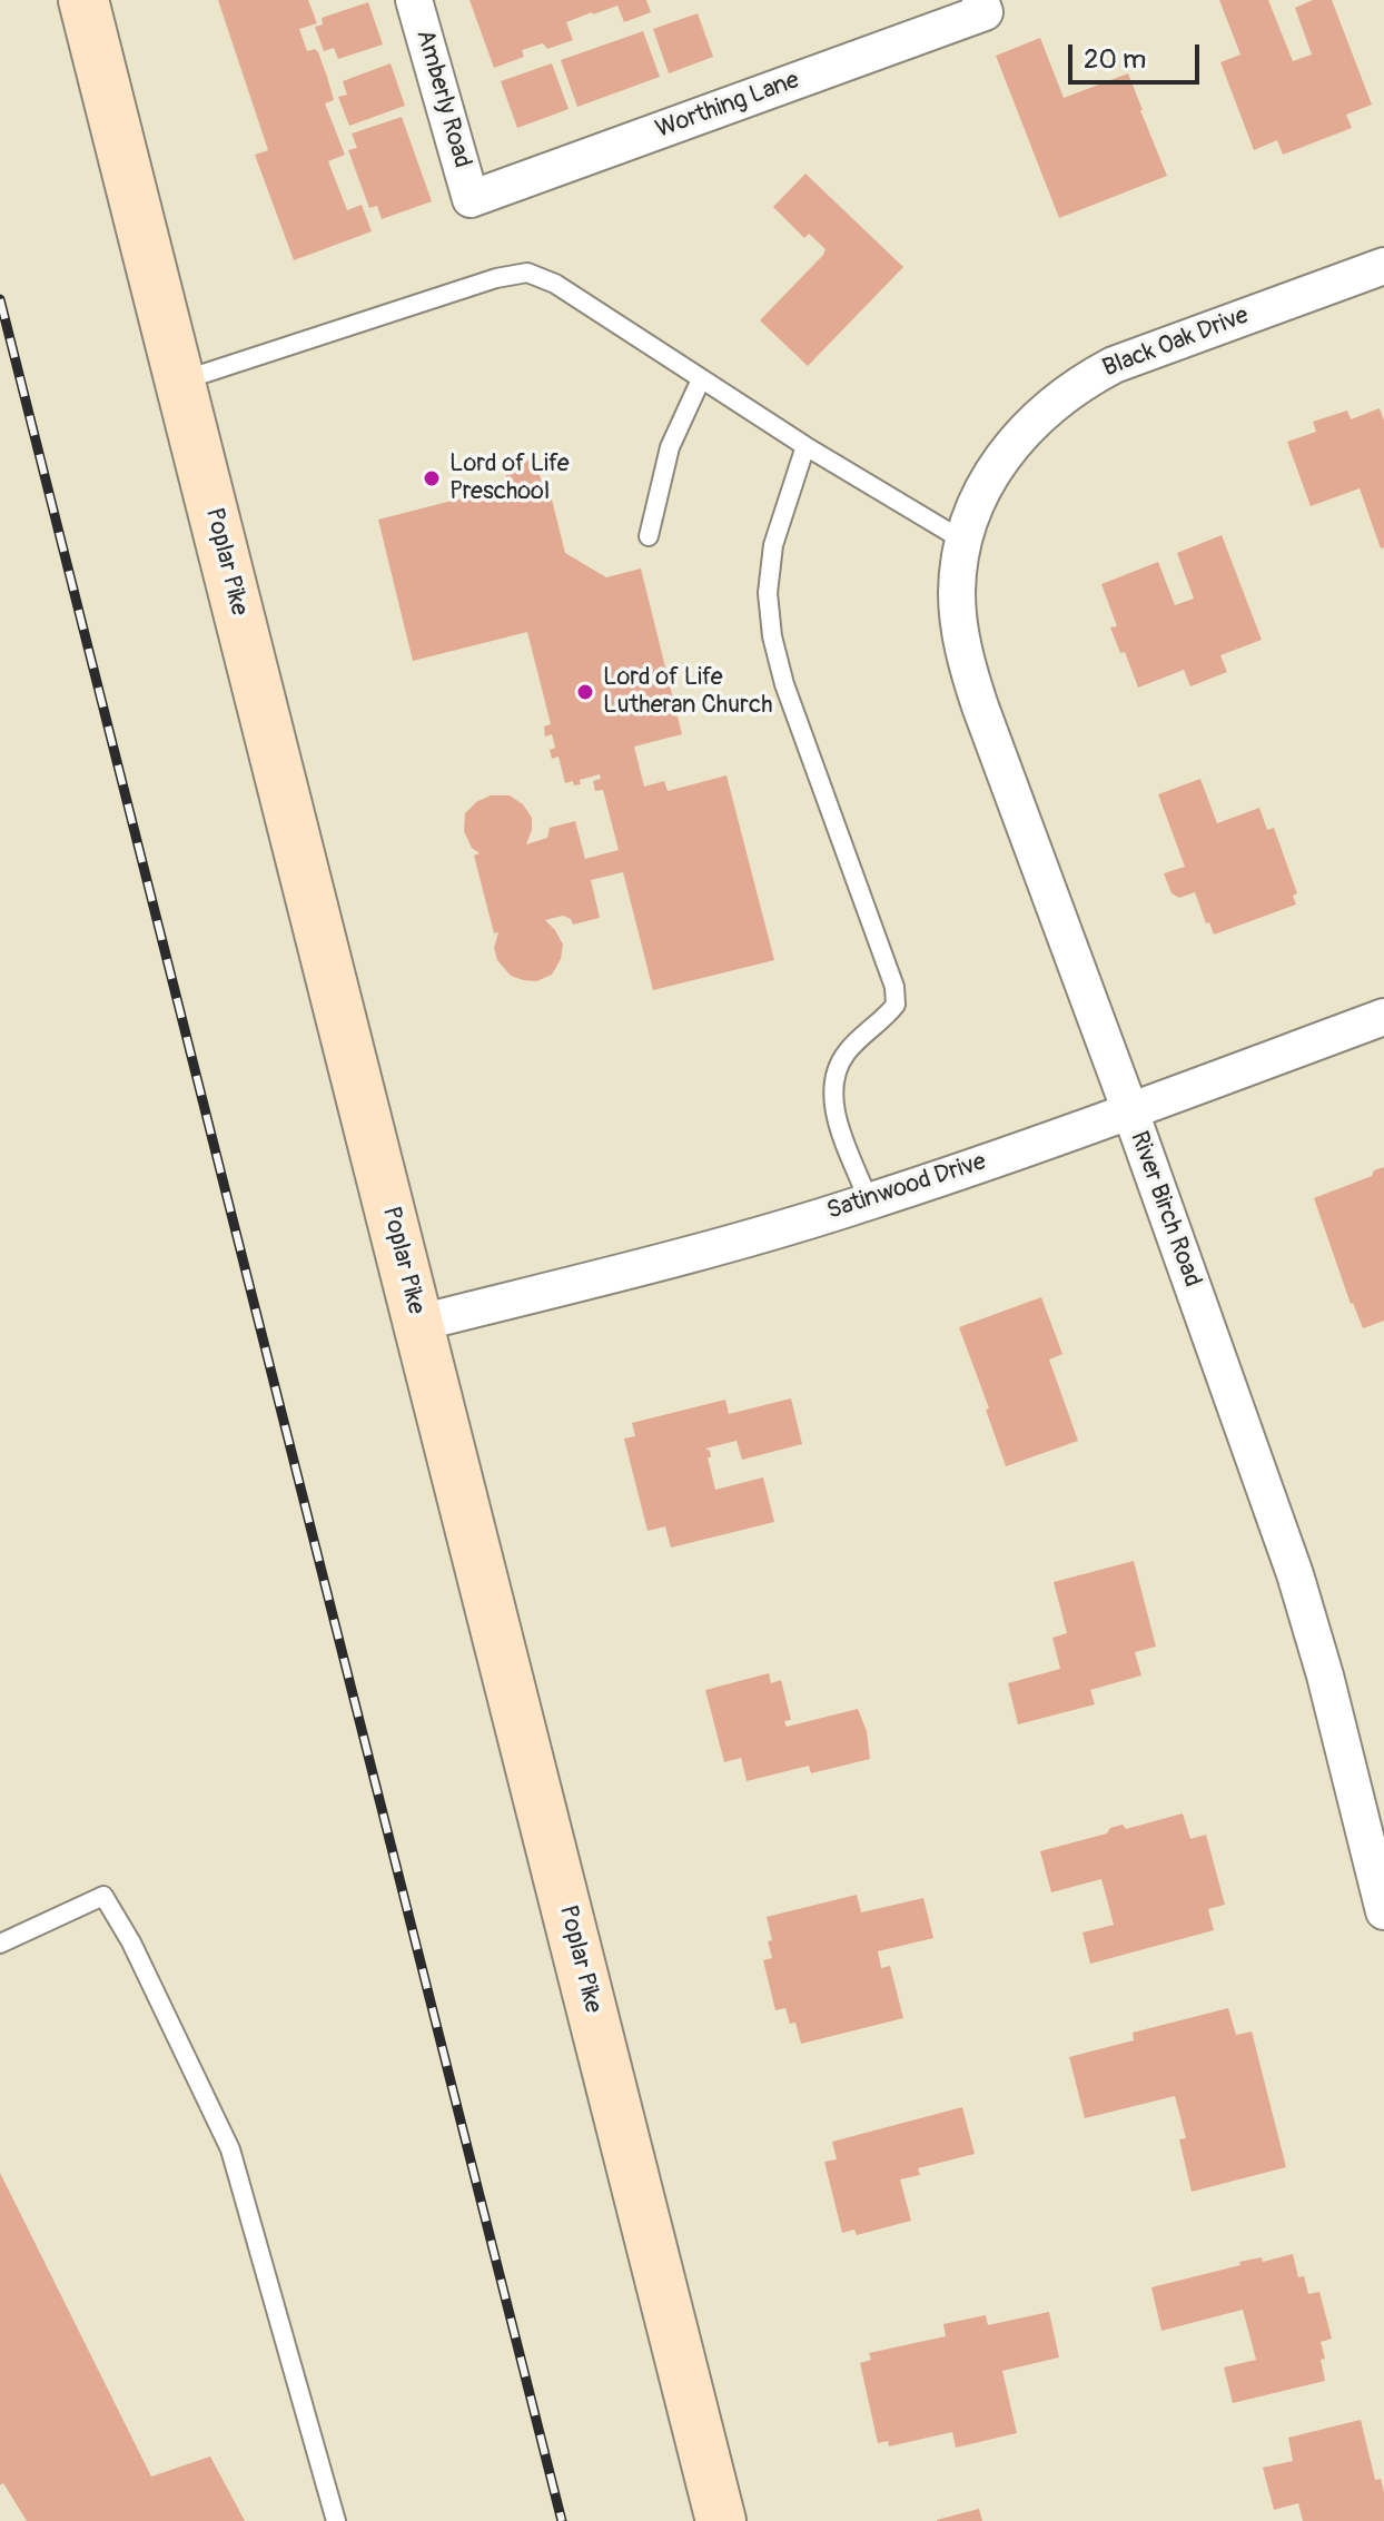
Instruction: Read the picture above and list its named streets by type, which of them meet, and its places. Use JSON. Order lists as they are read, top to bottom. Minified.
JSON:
{"streets":{"main road":["Poplar Pike"],"street":["Amberly Road","Worthing Lane","Black Oak Drive","Satinwood Drive","River Birch Road"]},"crossings":[["Amberly Road","Worthing Lane"],["Black Oak Drive","River Birch Road"],["Poplar Pike","Satinwood Drive"],["Satinwood Drive","River Birch Road"]],"places":["Lord of Life Preschool","Lord of Life Lutheran Church"],"scale_bar":"20 m"}
